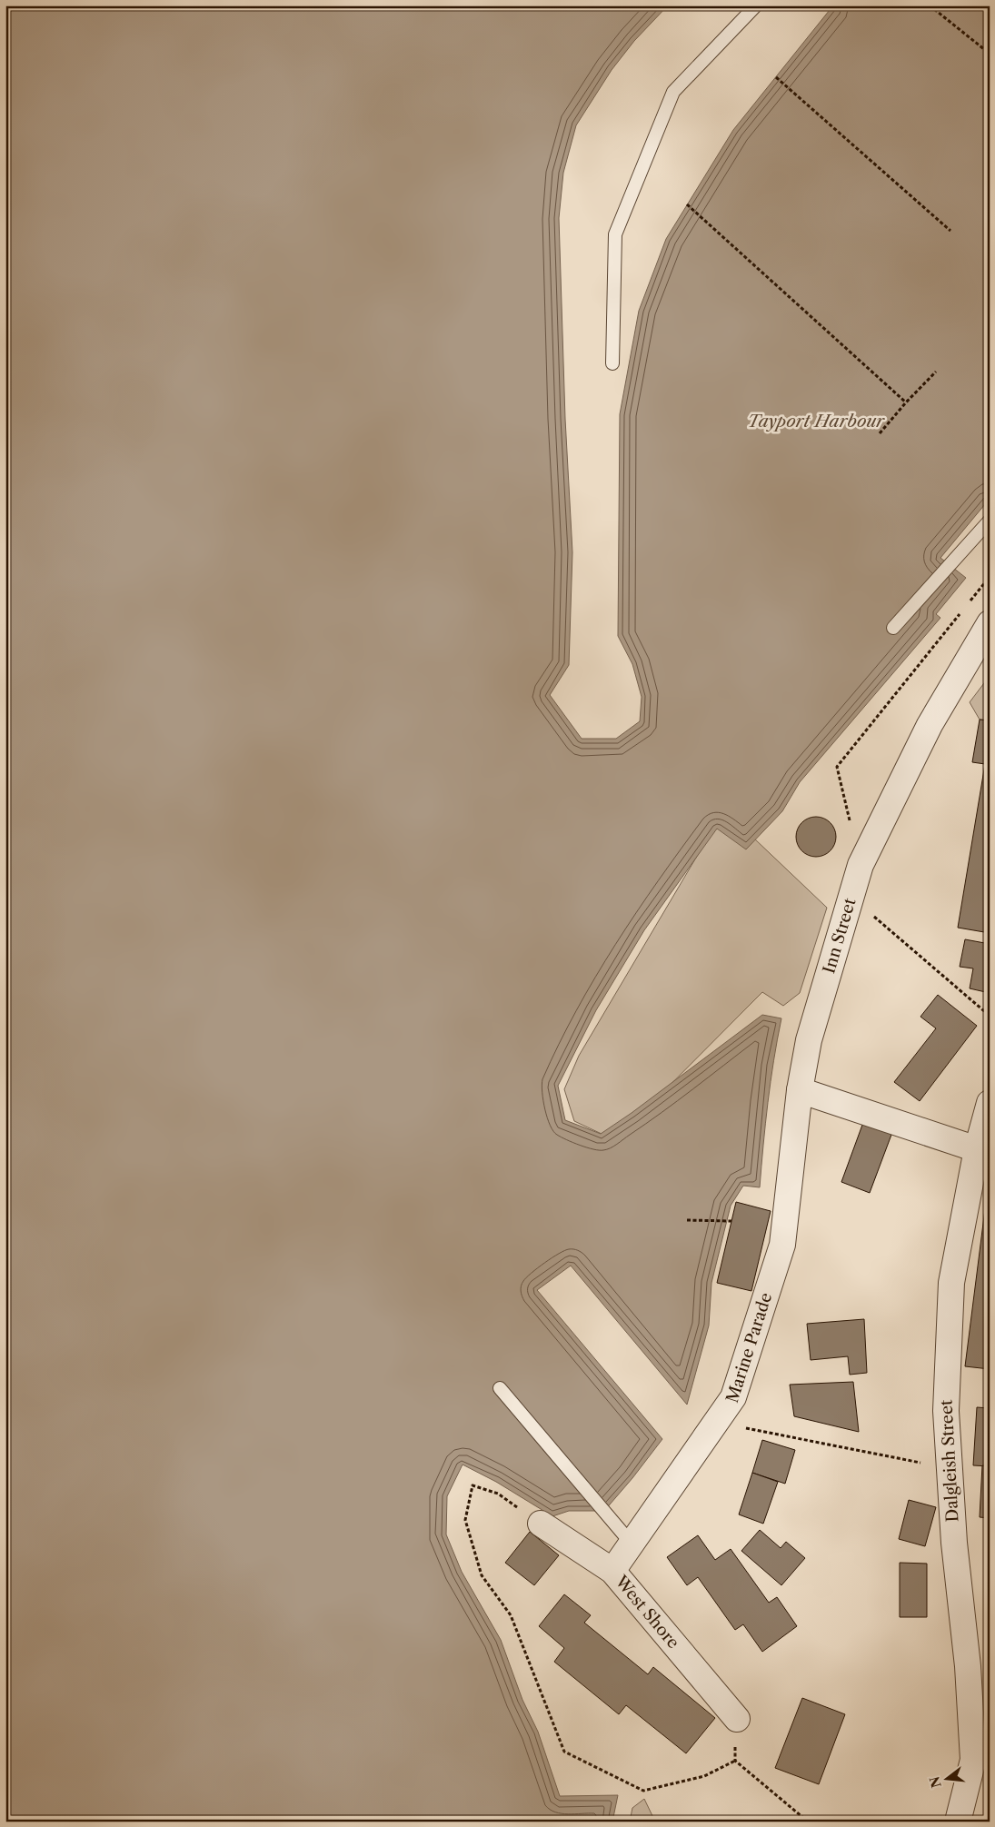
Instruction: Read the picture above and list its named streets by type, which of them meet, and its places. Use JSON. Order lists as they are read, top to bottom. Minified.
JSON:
{"streets":{"street":["Inn Street","Marine Parade","Dalgleish Street","West Shore"]},"crossings":[["Inn Street","Marine Parade"],["Marine Parade","West Shore"]],"water":["Tayport Harbour"],"north":"left"}
